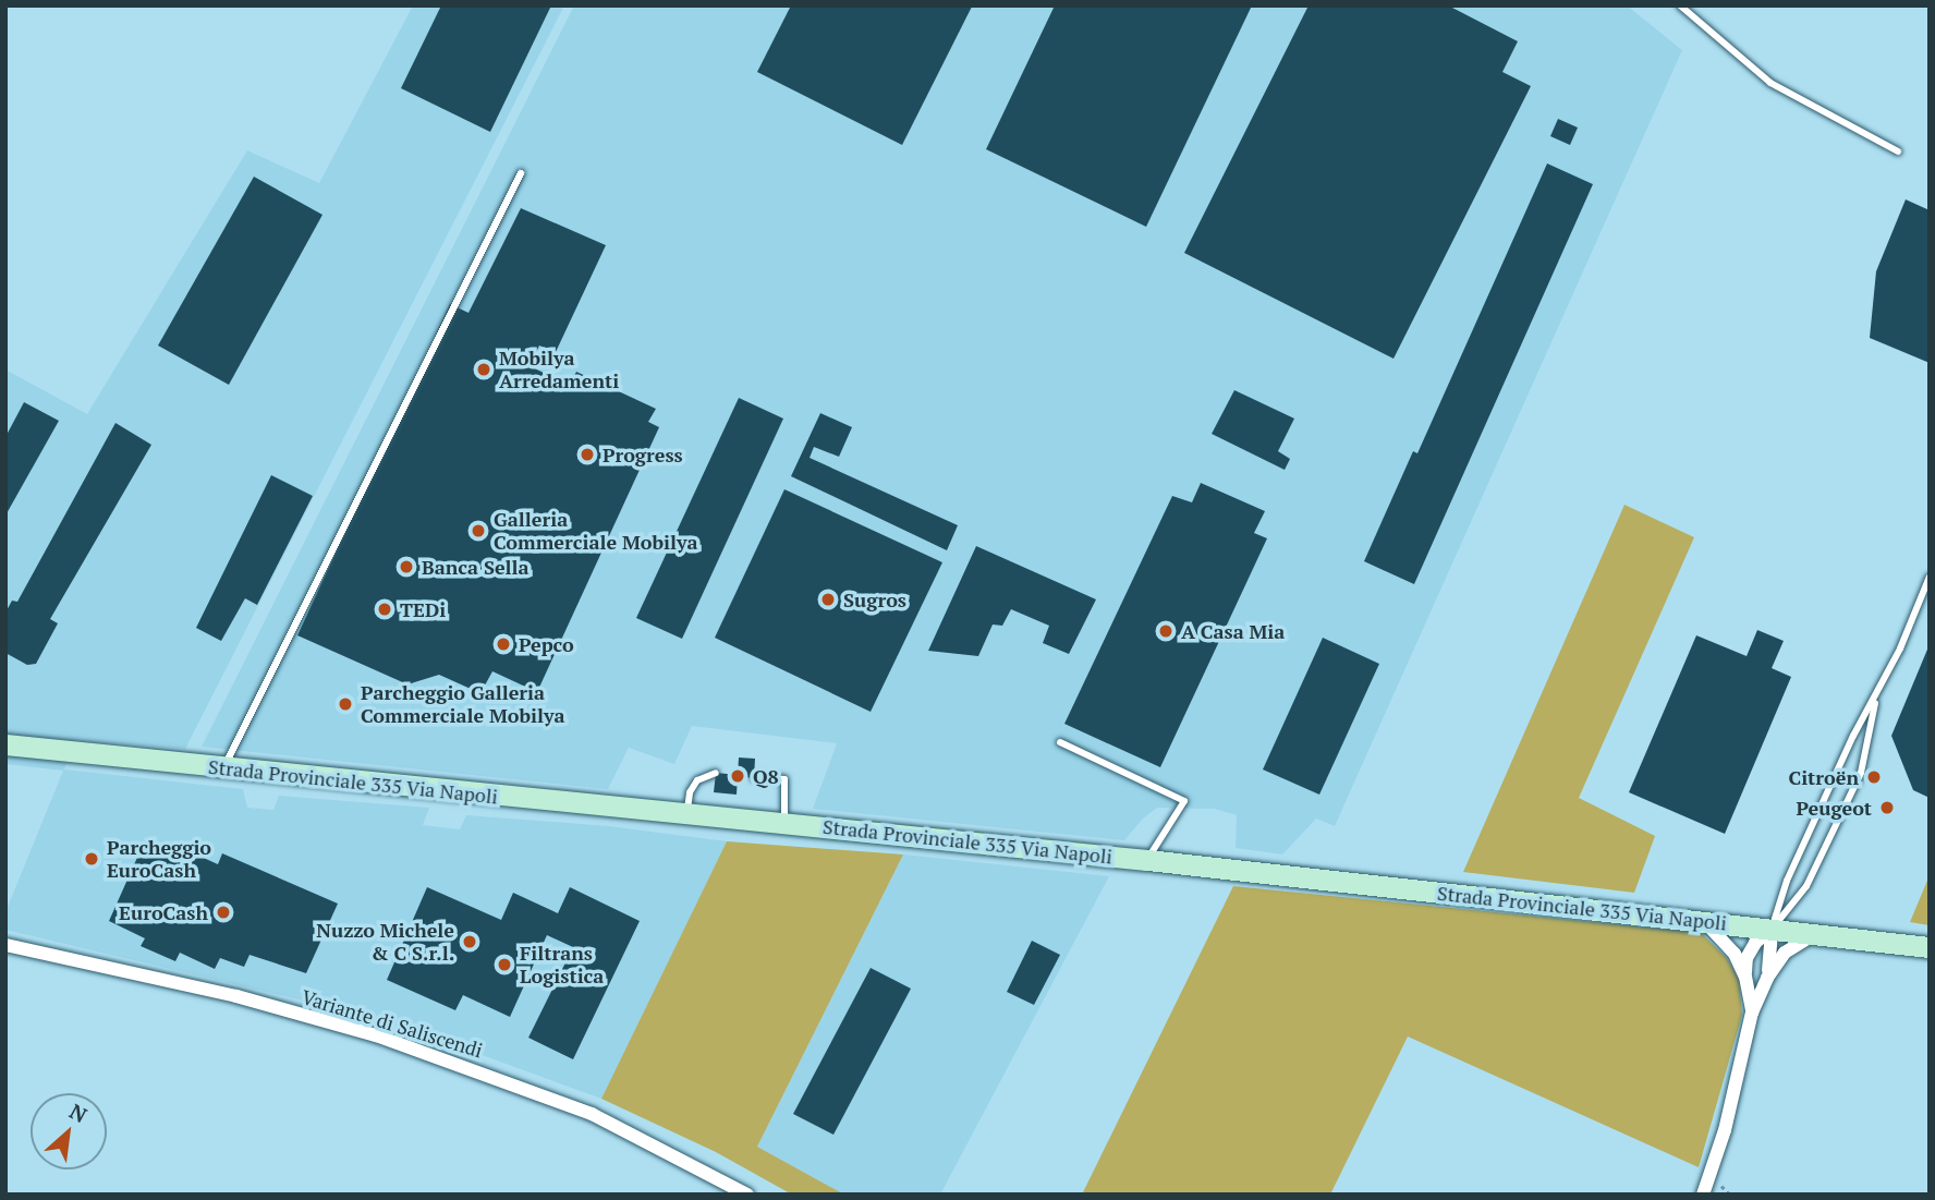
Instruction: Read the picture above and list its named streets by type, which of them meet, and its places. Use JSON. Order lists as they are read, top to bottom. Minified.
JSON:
{"streets":{"main road":["Strada Provinciale 335 Via Napoli"],"street":["Variante di Saliscendi"]},"places":["Mobilya Arredamenti","Progress","Galleria Commerciale Mobilya","Banca Sella","Sugros","TEDi","A Casa Mia","Pepco","Parcheggio Galleria Commerciale Mobilya","Q8","Citroën","Peugeot","Parcheggio EuroCash","EuroCash","Nuzzo Michele & C S.r.l.","Filtrans Logistica"],"north":"top right"}
